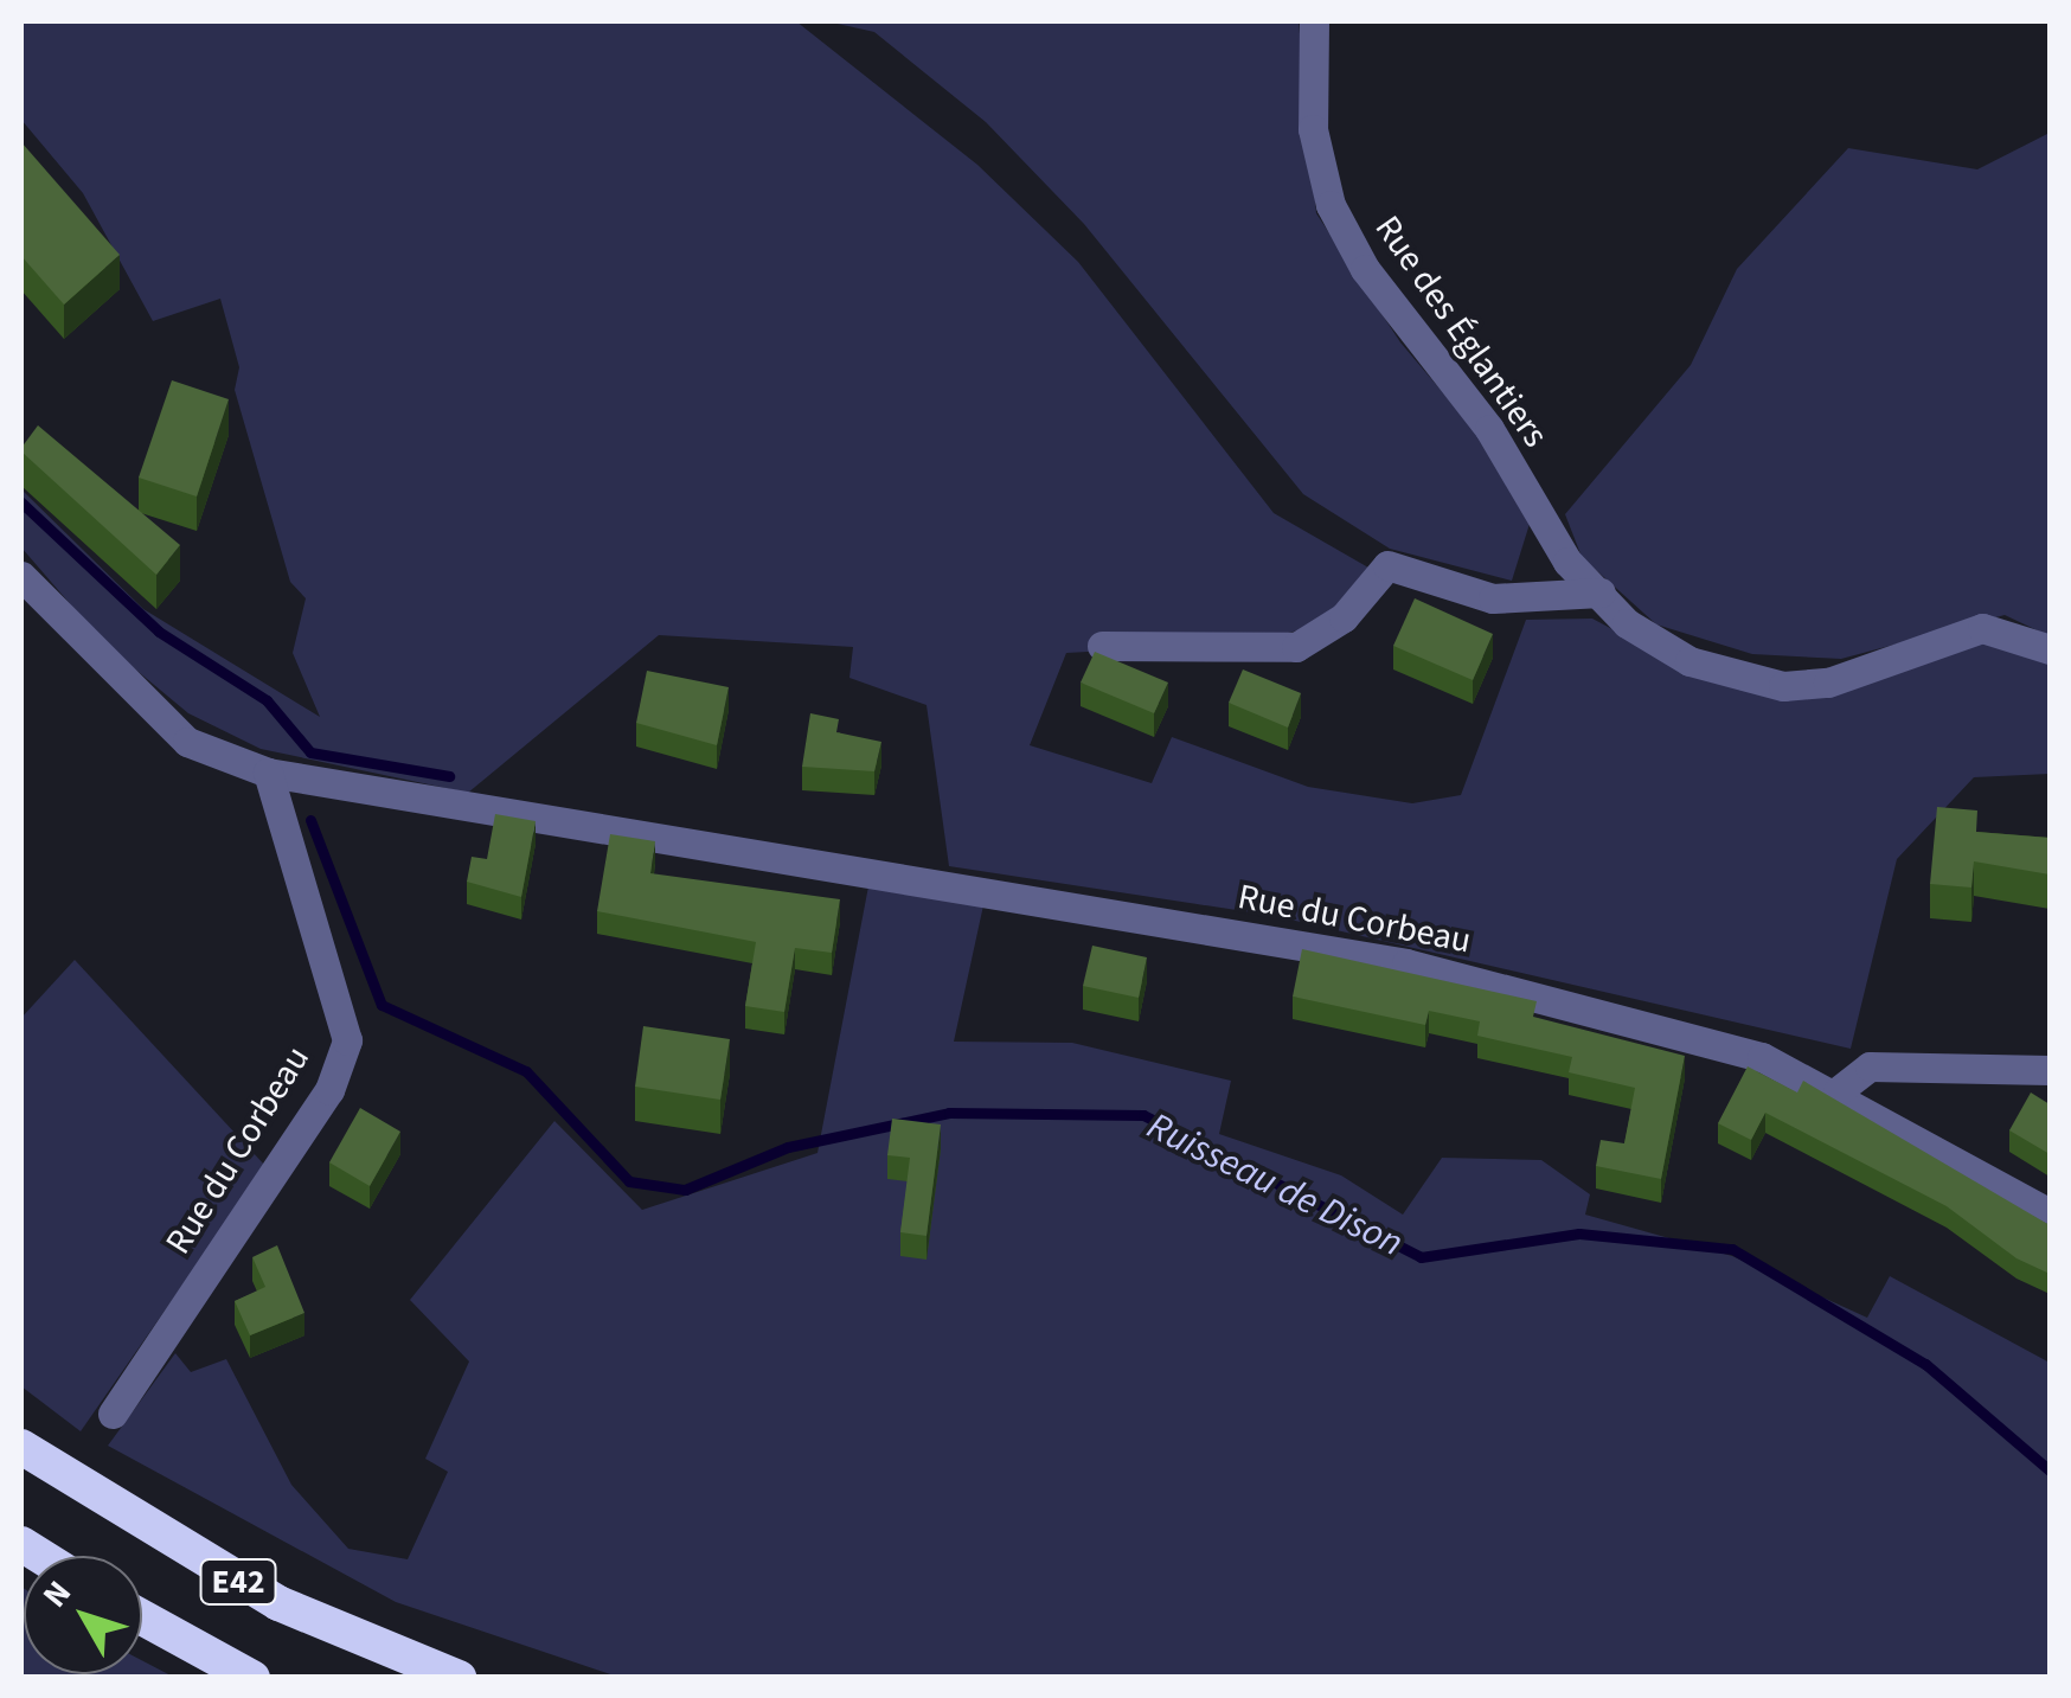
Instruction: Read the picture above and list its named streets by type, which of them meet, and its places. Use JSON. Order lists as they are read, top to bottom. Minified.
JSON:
{"streets":{"highway":["E42"],"street":["Rue des Églantiers","Rue du Corbeau"]},"water":["Ruisseau de Dison"],"north":"top left"}
